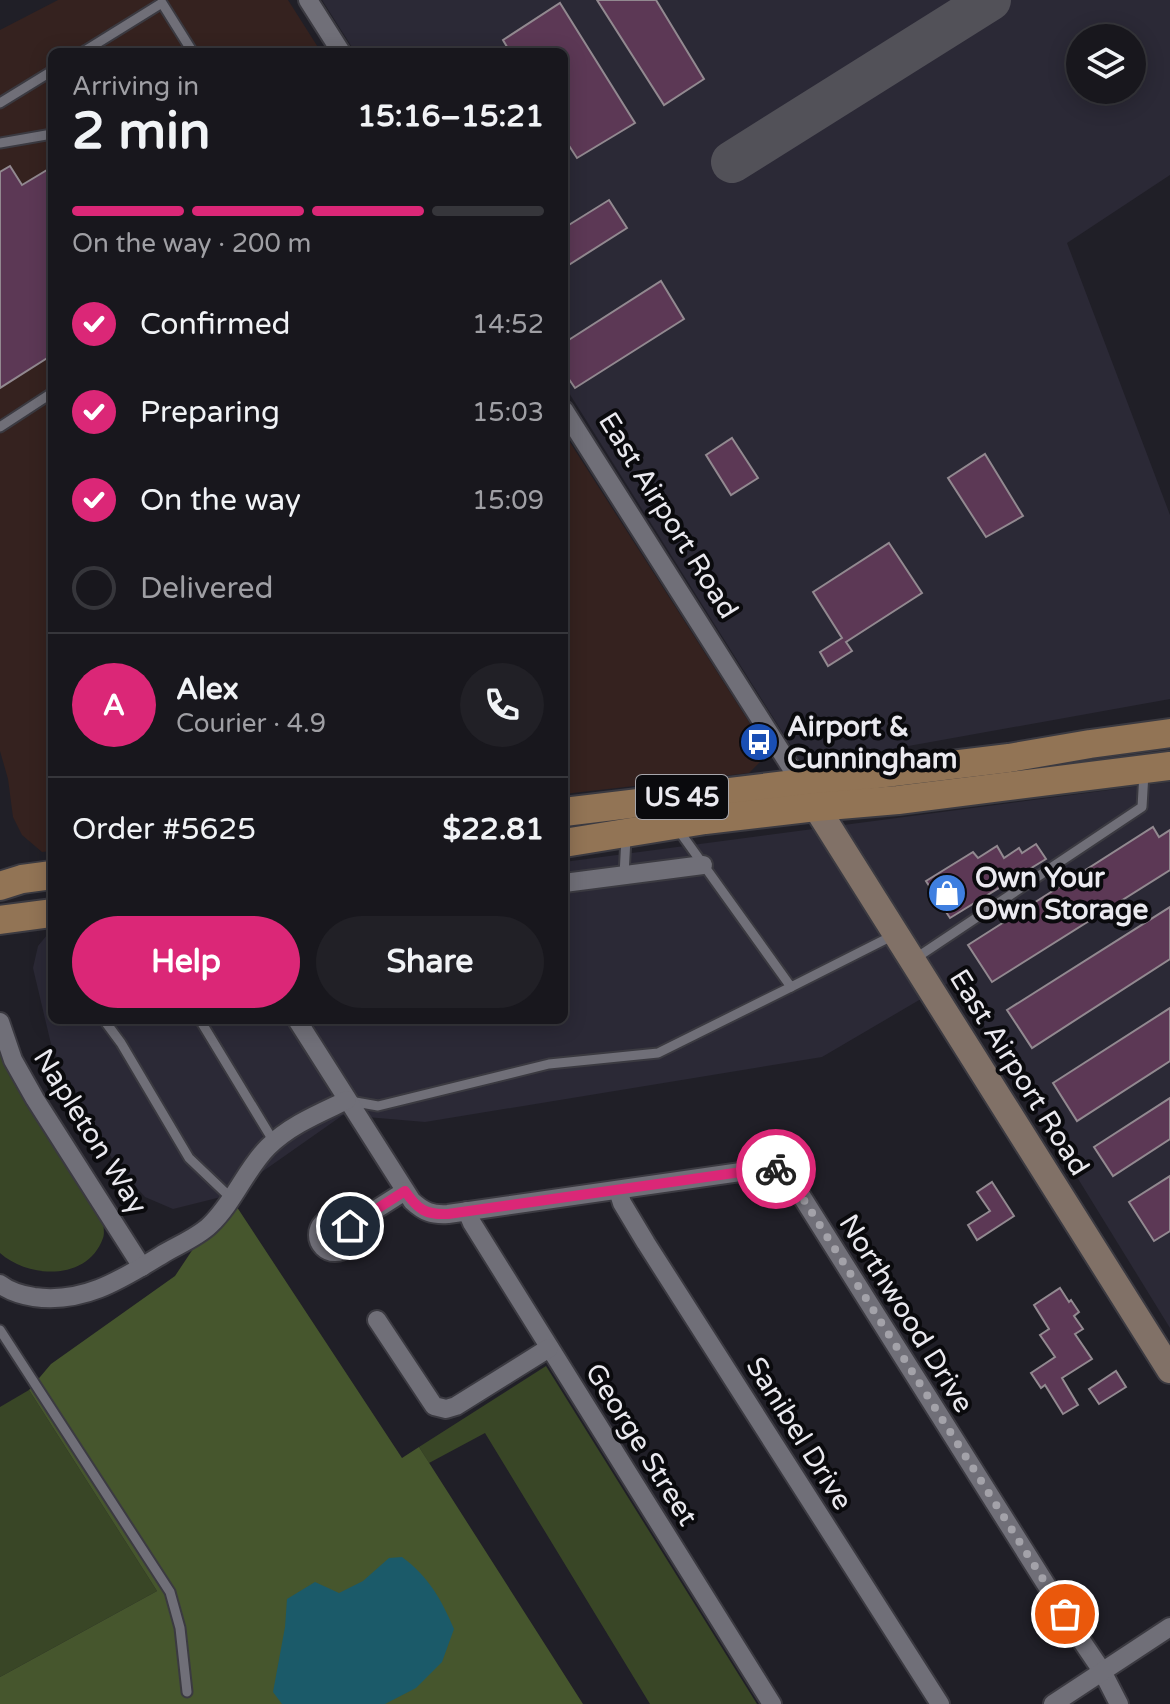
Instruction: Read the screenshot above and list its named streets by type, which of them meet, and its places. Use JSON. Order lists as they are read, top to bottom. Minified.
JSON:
{"streets":{"main road":["US 45"],"street":["East Airport Road","Napleton Way","Northwood Drive","Sanibel Drive","George Street"]},"crossings":[["East Airport Road","US 45"],["Northwood Drive","Sanibel Drive"],["Northwood Drive","George Street"]],"places":{"bus stop":["Airport & Cunningham"],"shop":["Own Your Own Storage"]},"page":{"heading":["2 min","Arriving in","15:16–15:21"],"panel":["Alex","Courier · 4.9","Order #5625","$22.81"],"bar":"On the way · 200 m","list":[["Confirmed","14:52"],["Preparing","15:03"],["On the way","15:09"],"Delivered"],"round":"A","buttons":["Help","Share"]}}
